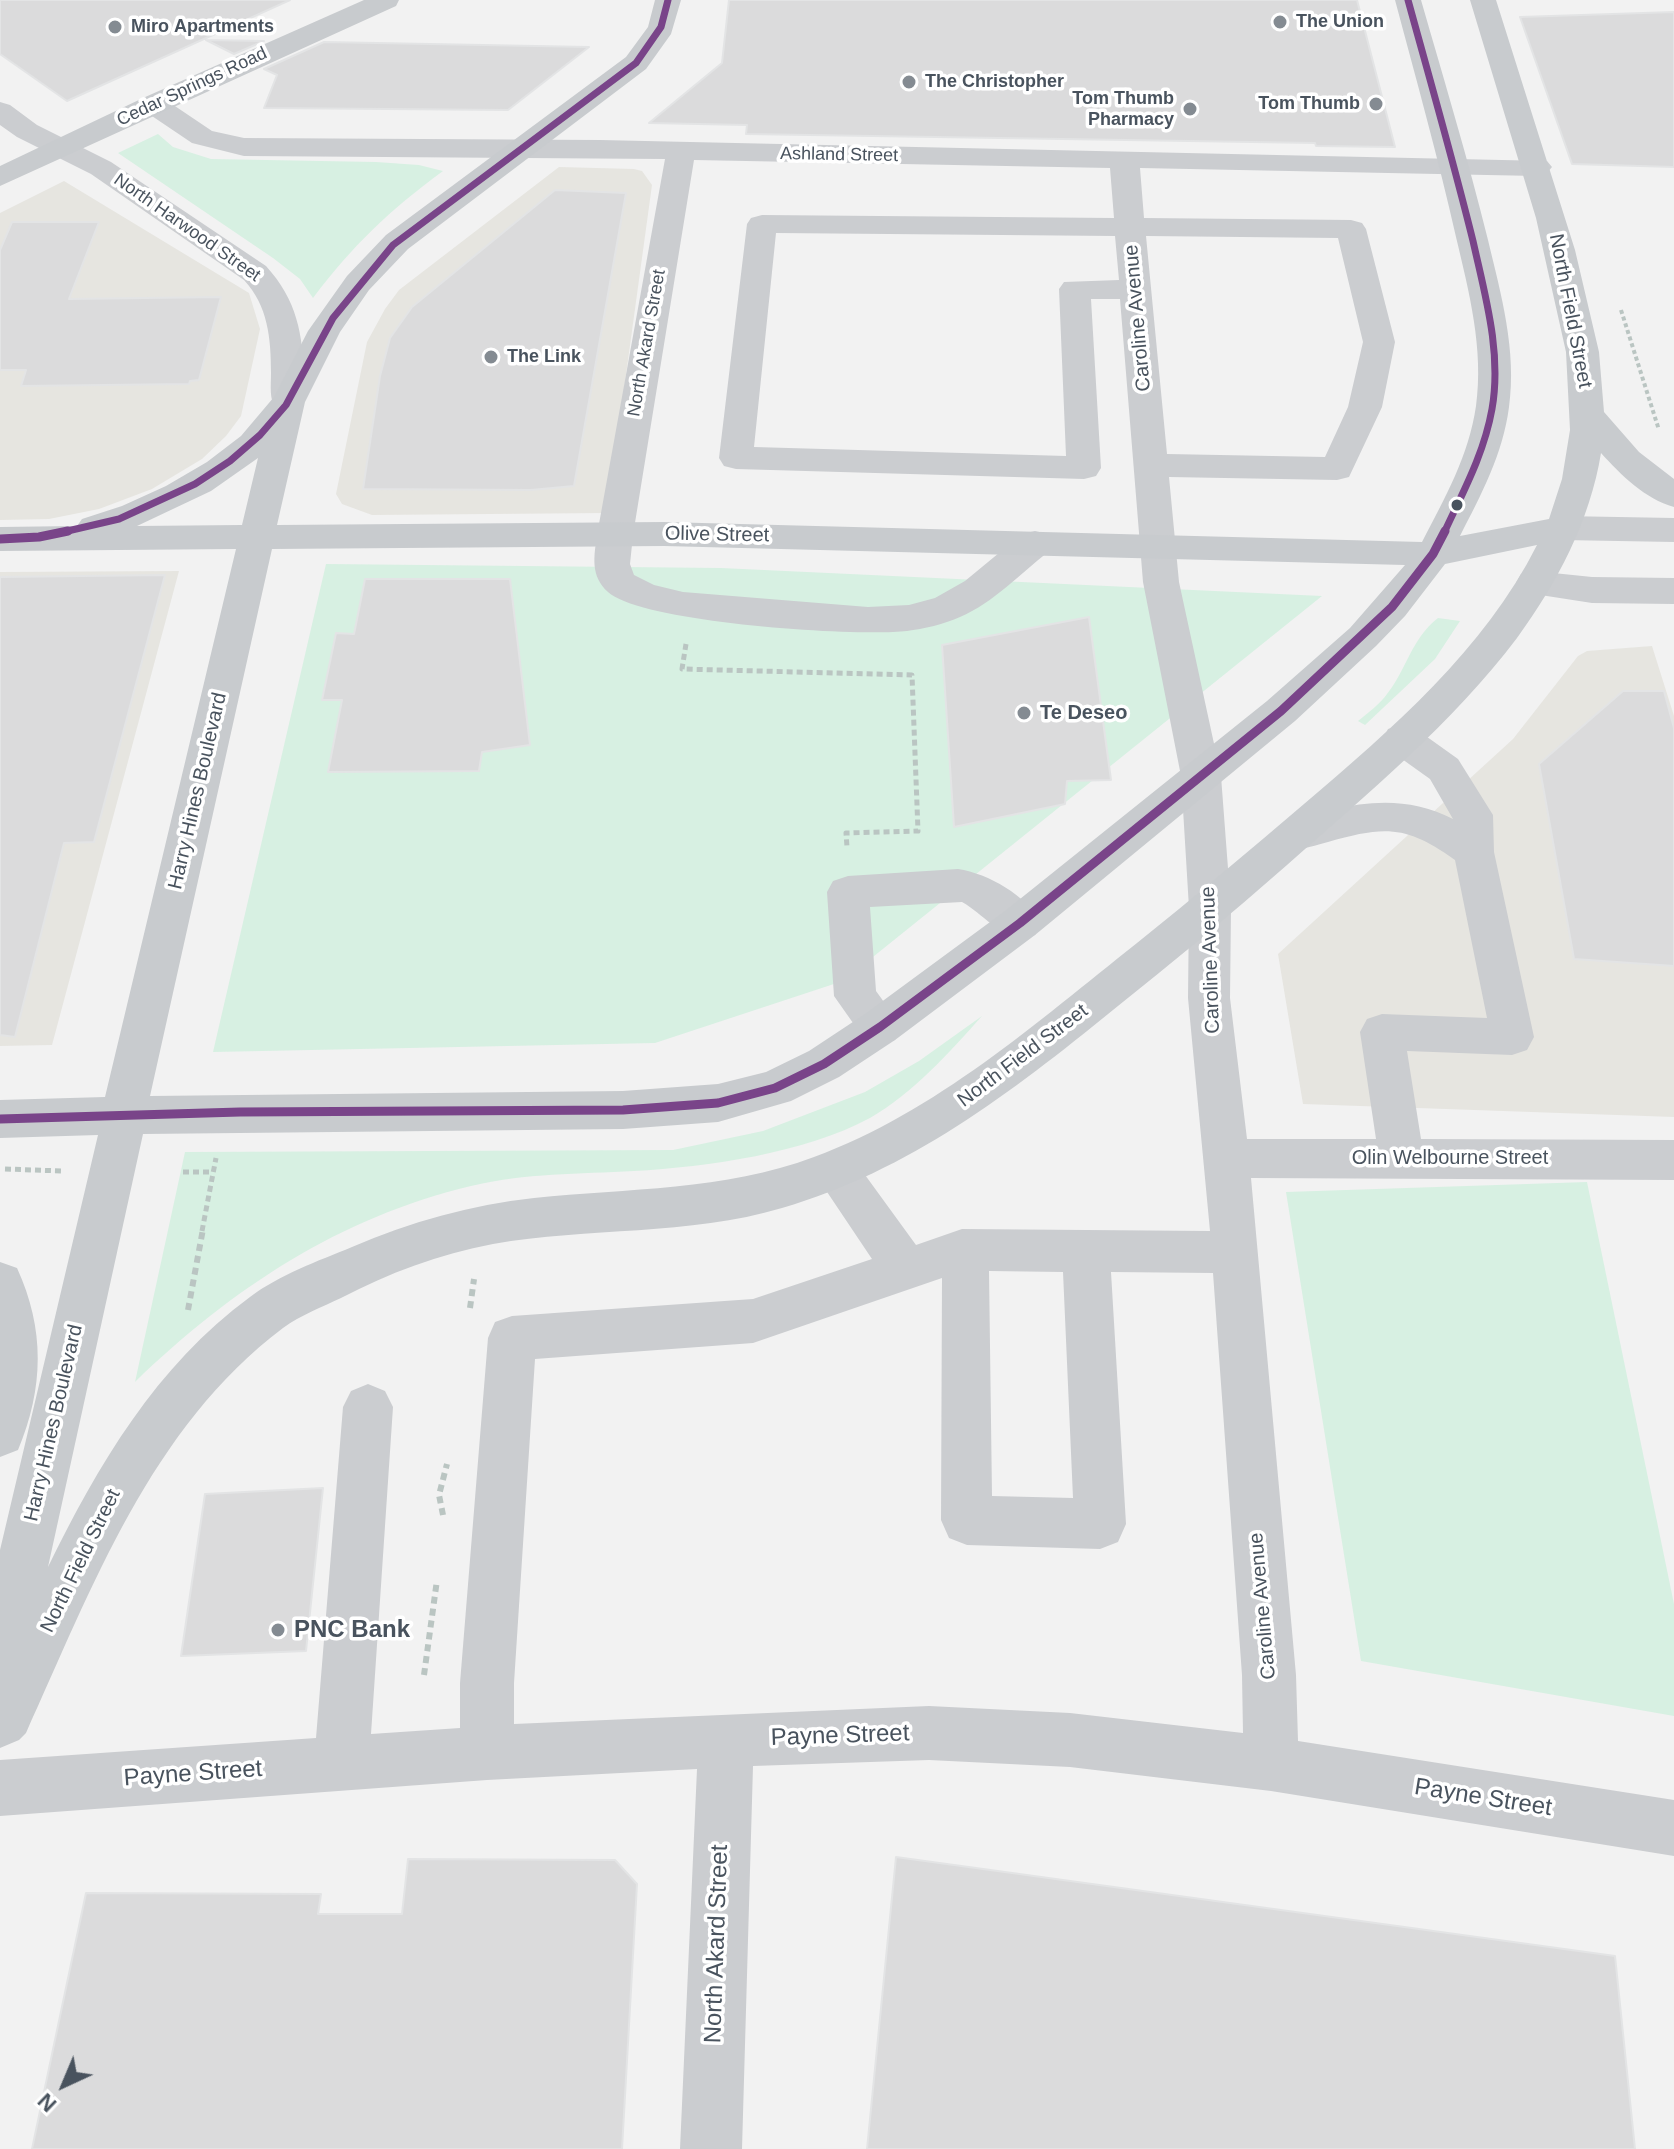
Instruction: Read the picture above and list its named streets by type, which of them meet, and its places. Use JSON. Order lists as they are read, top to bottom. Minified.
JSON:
{"streets":{"main road":["Cedar Springs Road","North Field Street","Olive Street","Harry Hines Boulevard"],"street":["Ashland Street","North Harwood Street","Caroline Avenue","North Akard Street","Olin Welbourne Street","Payne Street"]},"crossings":[["Cedar Springs Road","Ashland Street"],["Cedar Springs Road","North Harwood Street"],["Ashland Street","North Field Street"],["Ashland Street","Caroline Avenue"],["Ashland Street","North Akard Street"],["Ashland Street","Harry Hines Boulevard"],["North Harwood Street","Harry Hines Boulevard"],["North Field Street","Caroline Avenue"],["North Field Street","Olive Street"],["Caroline Avenue","Olive Street"],["Caroline Avenue","Olin Welbourne Street"],["Caroline Avenue","Payne Street"],["North Akard Street","Olive Street"],["North Akard Street","Payne Street"],["Olive Street","Harry Hines Boulevard"]],"places":["The Union","Miro Apartments","The Christopher","Tom Thumb","Tom Thumb Pharmacy","The Link","Te Deseo","PNC Bank"],"north":"bottom left"}
